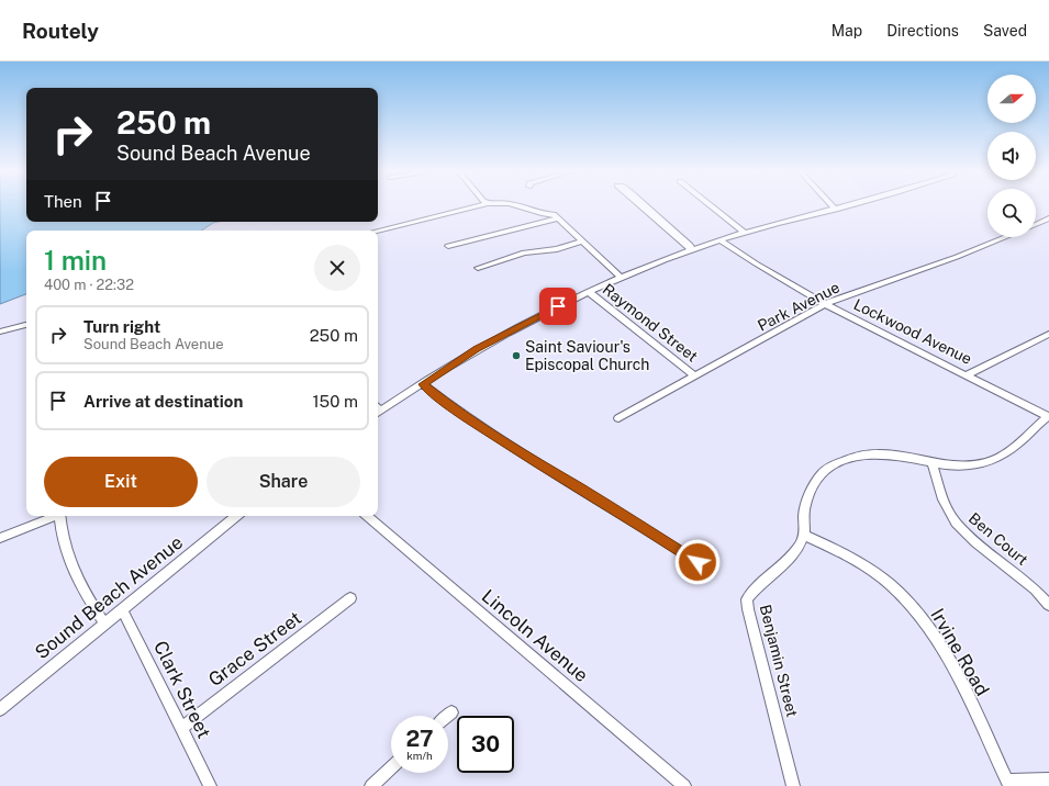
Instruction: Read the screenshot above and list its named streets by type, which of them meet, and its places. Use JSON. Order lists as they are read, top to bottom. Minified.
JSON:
{"streets":{"street":["Park Avenue","Raymond Street","Lockwood Avenue","Ben Court","Sound Beach Avenue","Lincoln Avenue","Grace Street","Irvine Road","Benjamin Street","Clark Street"]},"crossings":[["Park Avenue","Raymond Street"],["Park Avenue","Lockwood Avenue"],["Lockwood Avenue","Benjamin Street"],["Ben Court","Benjamin Street"],["Sound Beach Avenue","Clark Street"],["Grace Street","Clark Street"],["Irvine Road","Benjamin Street"]],"places":["Saint Saviour's Episcopal Church"],"north":"right","page":{"header":"Routely","nav":["Map","Directions","Saved"],"turn":["250 m","Sound Beach Avenue"],"then":"Then","heading":["1 min","400 m · 22:32"],"list":[{"name":"Turn right","note":"Sound Beach Avenue","value":"250 m"},{"name":"Arrive at destination","value":"150 m"}],"buttons":["Exit","Share"],"speed":"27 km/h","limit":"30"}}
